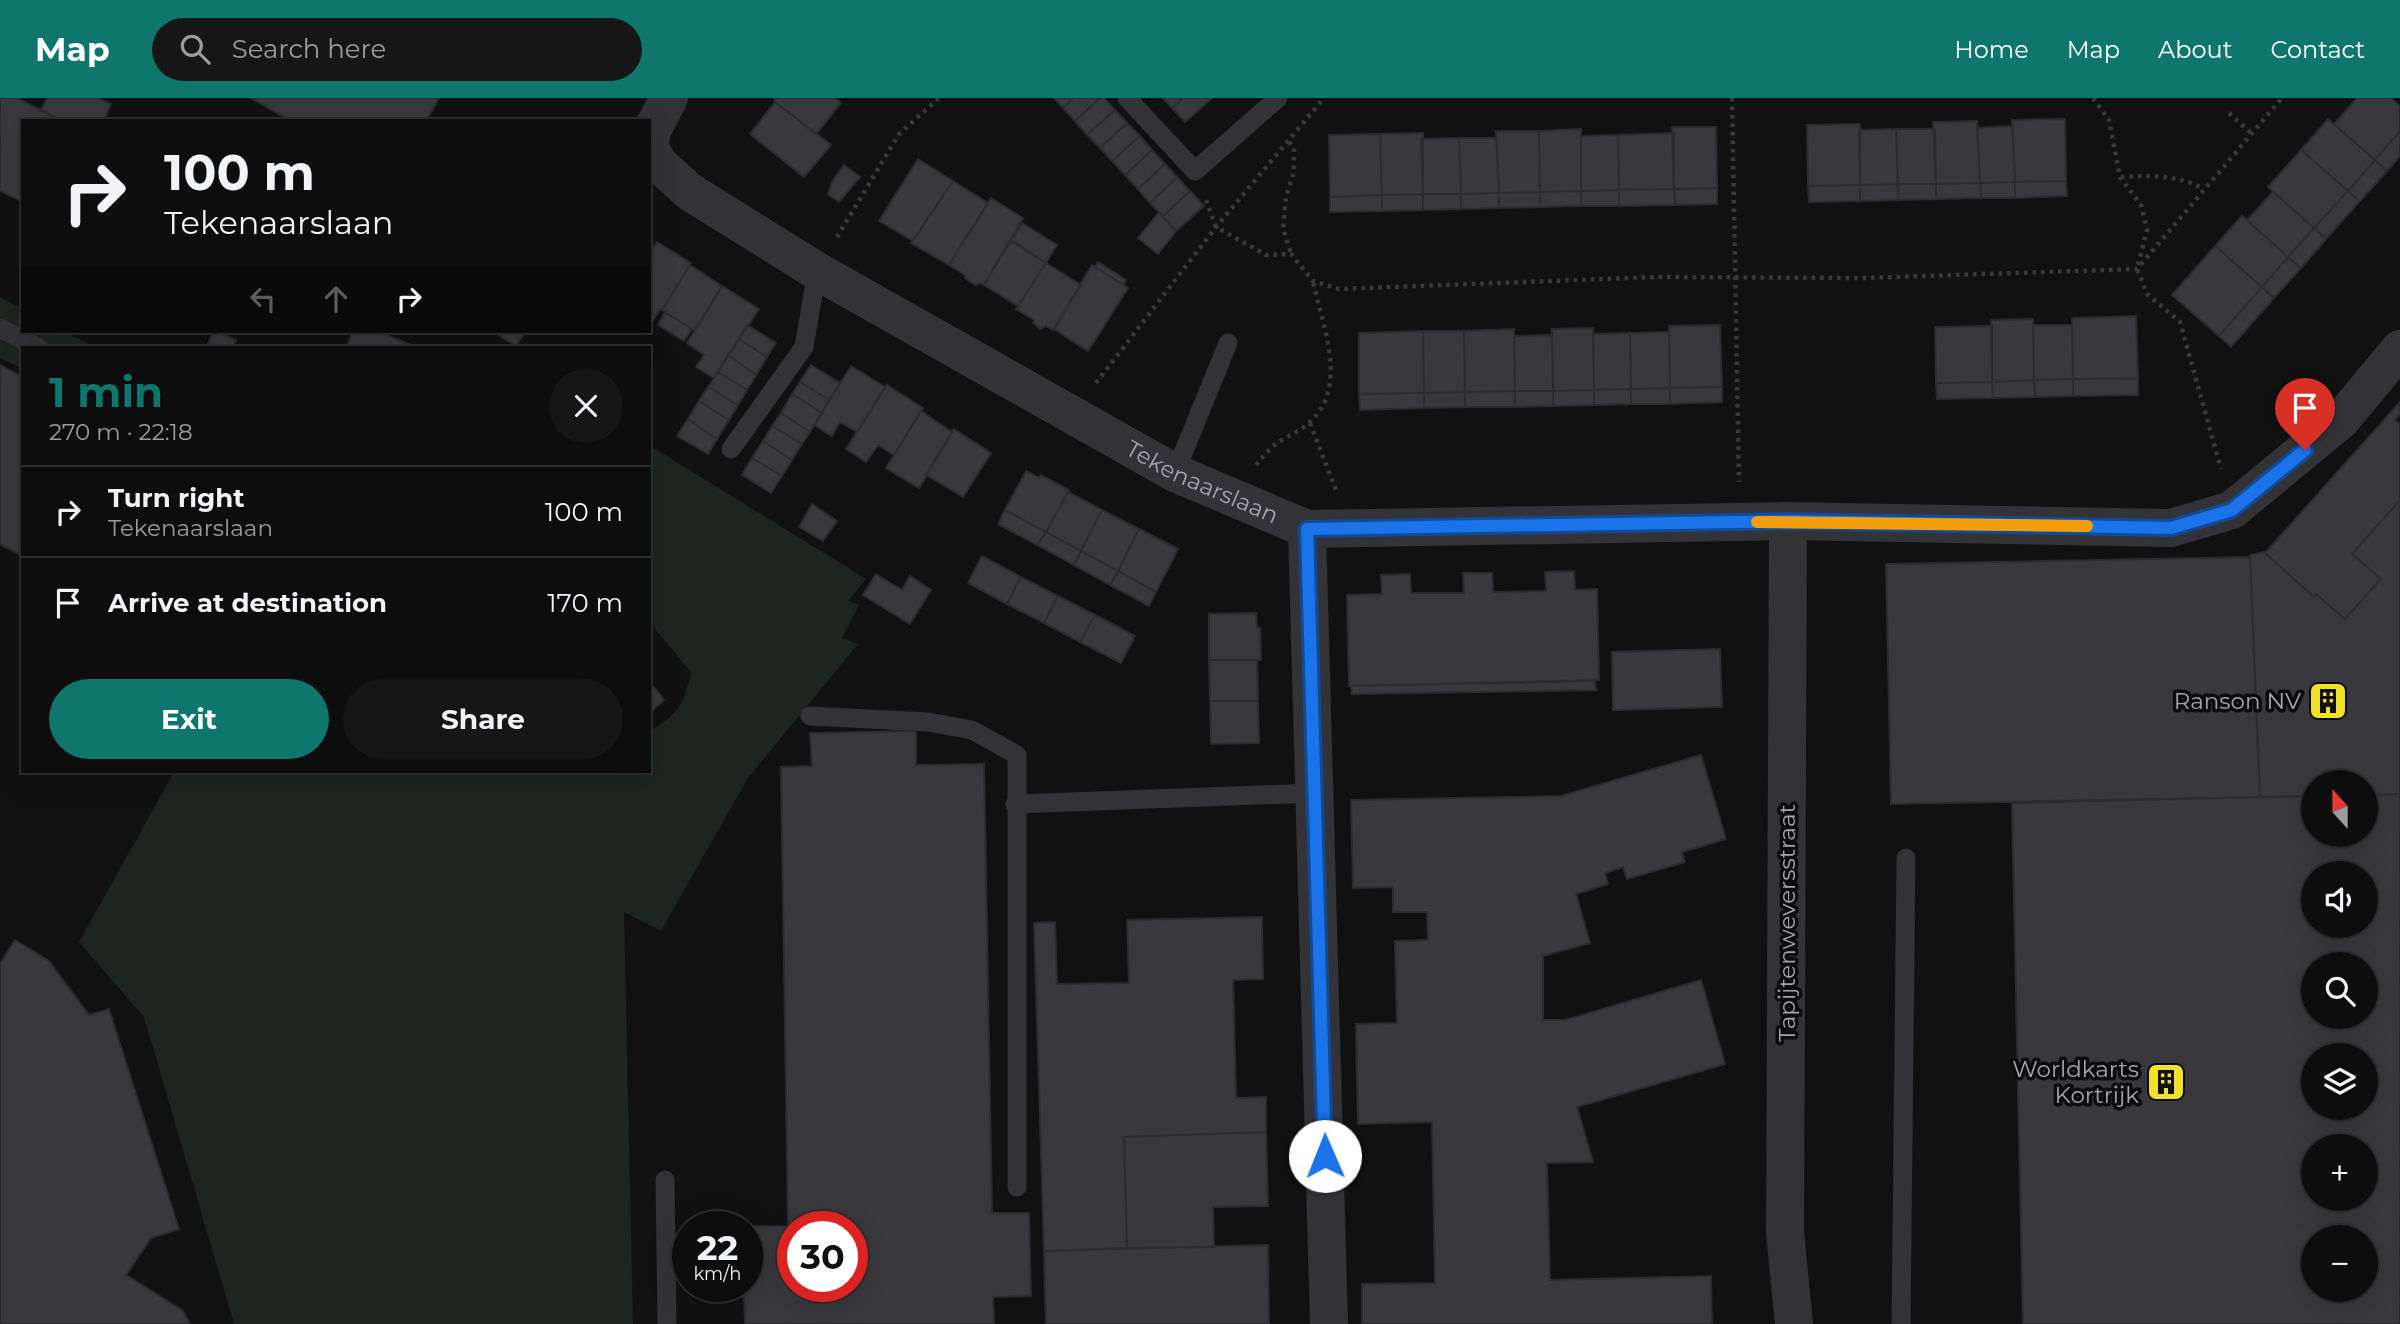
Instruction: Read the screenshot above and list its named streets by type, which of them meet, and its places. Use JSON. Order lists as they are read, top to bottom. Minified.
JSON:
{"streets":{"street":["Tekenaarslaan","Tapijtenweversstraat"]},"crossings":[["Tekenaarslaan","Tapijtenweversstraat"]],"places":{"building":["Ranson NV","Worldkarts Kortrijk"]},"north":"top","page":{"header":"Map","search":"Search here","nav":["Home","Map","About","Contact"],"turn":["100 m","Tekenaarslaan"],"heading":["1 min","270 m · 22:18"],"list":[{"name":"Turn right","note":"Tekenaarslaan","value":"100 m"},{"name":"Arrive at destination","value":"170 m"}],"buttons":["Exit","Share"],"map_buttons":["+","−"],"speed":"22 km/h","limit":"30"}}
